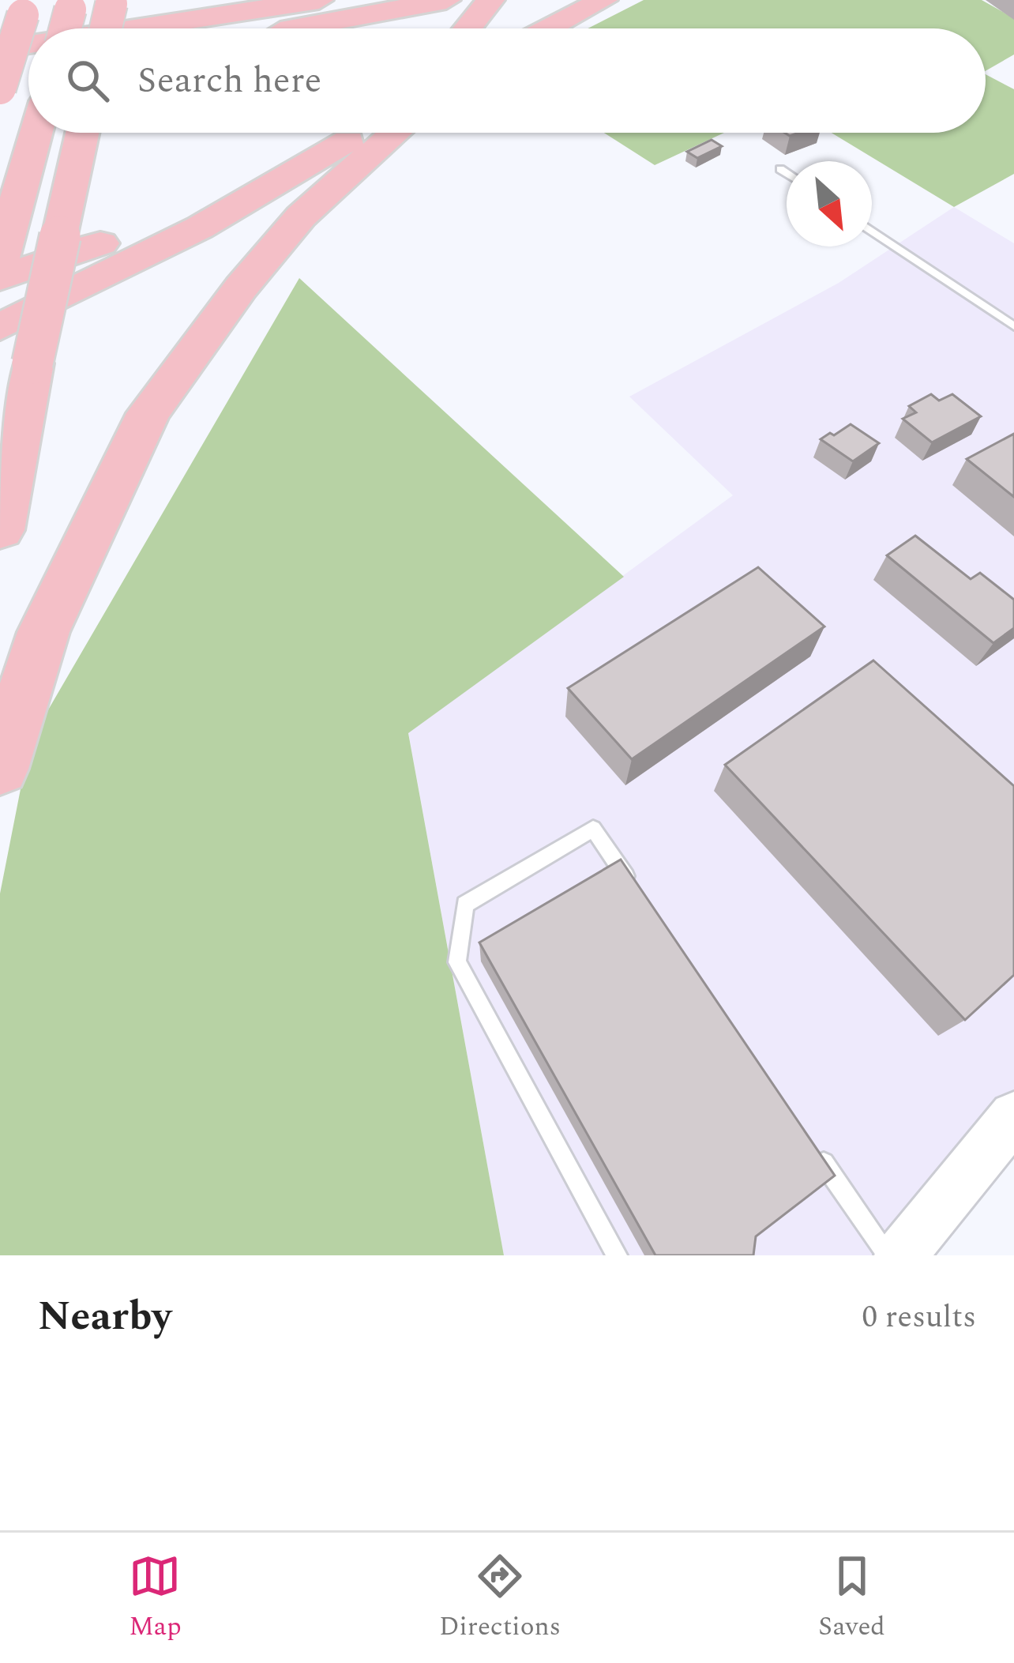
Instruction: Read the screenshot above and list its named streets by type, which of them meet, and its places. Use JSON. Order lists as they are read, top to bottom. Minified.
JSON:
{"north":"bottom right","page":{"search":"Search here","heading":["Nearby","0 results"],"nav":["Map","Directions","Saved"]}}
